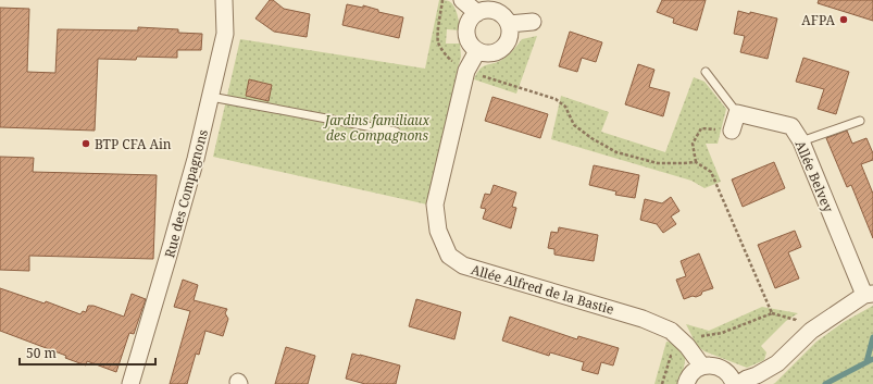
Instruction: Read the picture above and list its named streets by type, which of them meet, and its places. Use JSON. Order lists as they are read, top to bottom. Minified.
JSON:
{"streets":{"street":["Allée Belvey","Rue des Compagnons","Allée Alfred de la Bastie"]},"parks":["Jardins familiaux des Compagnons"],"places":["AFPA","BTP CFA Ain"],"scale_bar":"50 m"}
